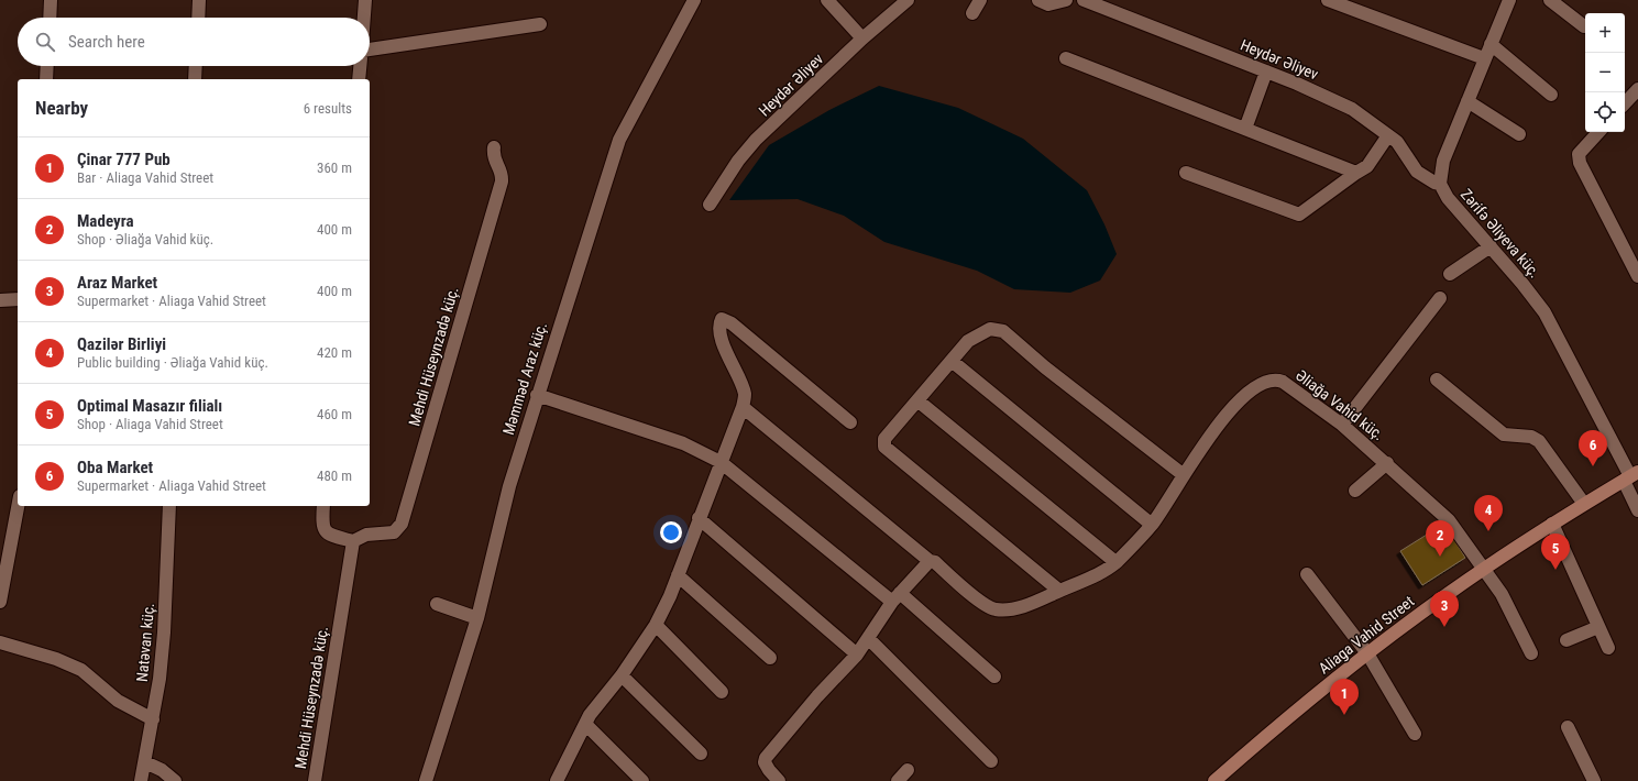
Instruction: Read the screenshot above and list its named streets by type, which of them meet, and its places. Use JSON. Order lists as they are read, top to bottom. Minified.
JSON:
{"streets":{"main road":["Aliaga Vahid Street"],"street":["Heydər Əliyev","Zərifə Əliyeva küç.","Mehdi Hüseynzadə küç.","Məmməd Araz küç.","Əliağa Vahid küç.","Natəvan küç."]},"crossings":[["Heydər Əliyev","Zərifə Əliyeva küç."],["Zərifə Əliyeva küç.","Aliaga Vahid Street"],["Əliağa Vahid küç.","Aliaga Vahid Street"]],"page":{"map_buttons":["+","−"],"search":"Search here","heading":["Nearby","6 results"],"list":[{"mark":"1","name":"Çinar 777 Pub","note":"Bar · Aliaga Vahid Street","value":"360 m"},{"mark":"2","name":"Madeyra","note":"Shop · Əliağa Vahid küç.","value":"400 m"},{"mark":"3","name":"Araz Market","note":"Supermarket · Aliaga Vahid Street","value":"400 m"},{"mark":"4","name":"Qazilər Birliyi","note":"Public building · Əliağa Vahid küç.","value":"420 m"},{"mark":"5","name":"Optimal Masazır filialı","note":"Shop · Aliaga Vahid Street","value":"460 m"},{"mark":"6","name":"Oba Market","note":"Supermarket · Aliaga Vahid Street","value":"480 m"}],"pins":["6","4","2","5","3","1"]}}
